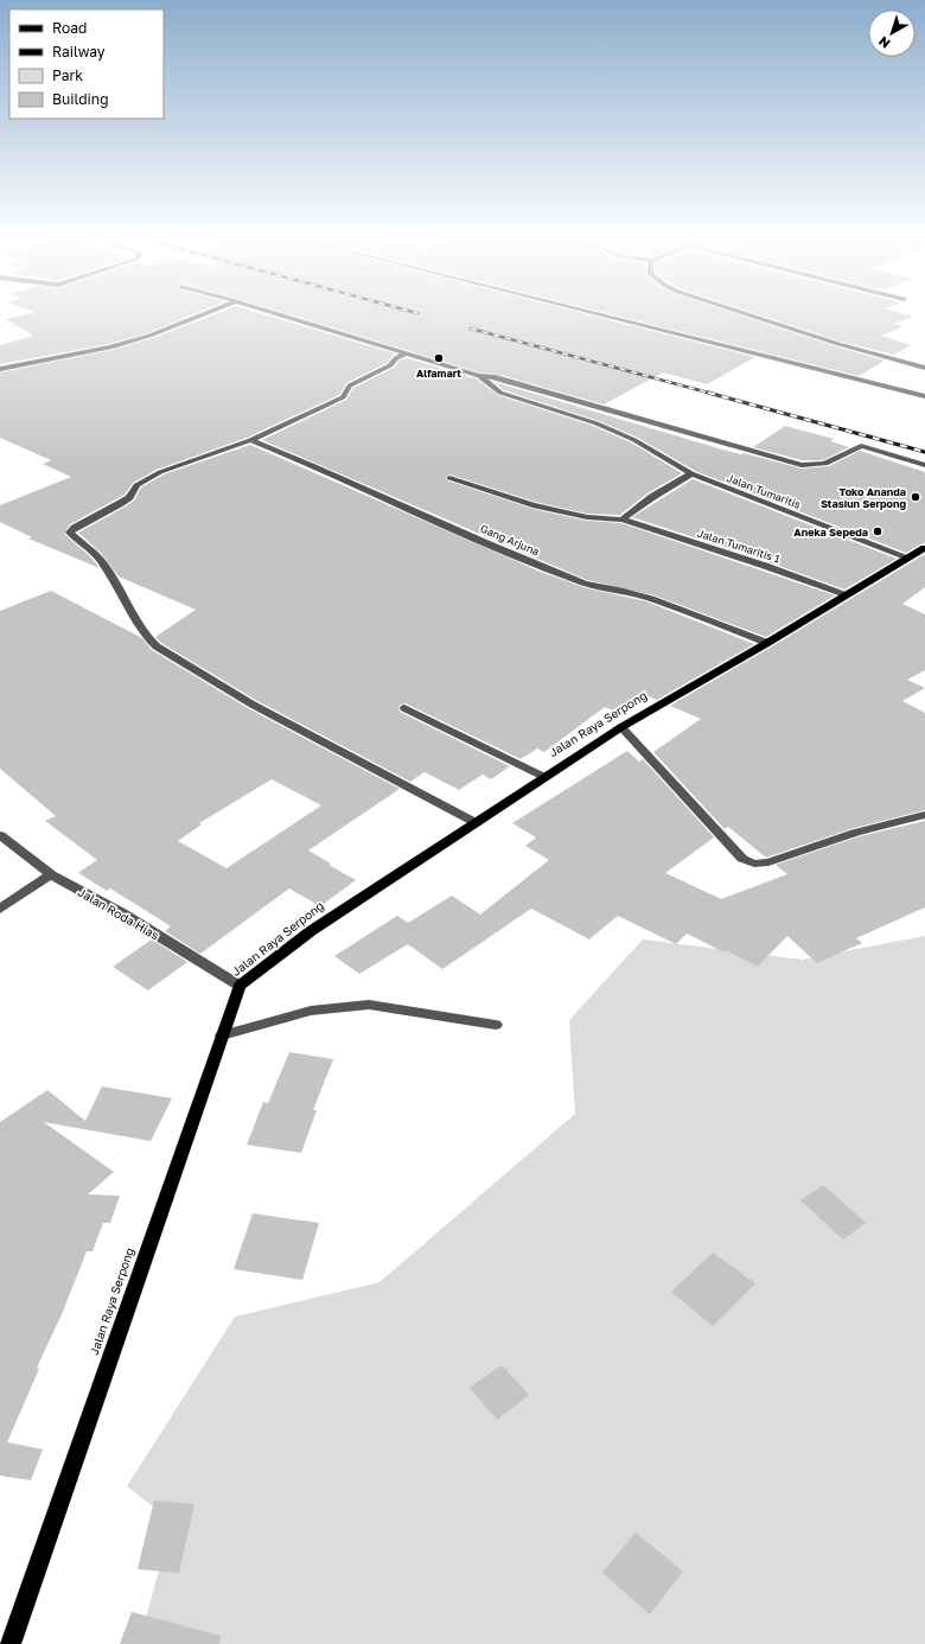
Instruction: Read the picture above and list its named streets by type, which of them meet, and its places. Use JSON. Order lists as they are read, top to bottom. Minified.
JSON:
{"streets":{"main road":["Jalan Raya Serpong"],"street":["Jalan Tumaritis","Gang Arjuna","Jalan Tumaritis 1","Jalan Roda Hias"]},"crossings":[["Jalan Tumaritis","Jalan Raya Serpong"],["Gang Arjuna","Jalan Raya Serpong"],["Jalan Tumaritis 1","Jalan Raya Serpong"],["Jalan Raya Serpong","Jalan Roda Hias"]],"places":["Alfamart","Toko Ananda Stasiun Serpong","Aneka Sepeda"],"legend":["Road","Railway","Park","Building"],"north":"bottom left"}
